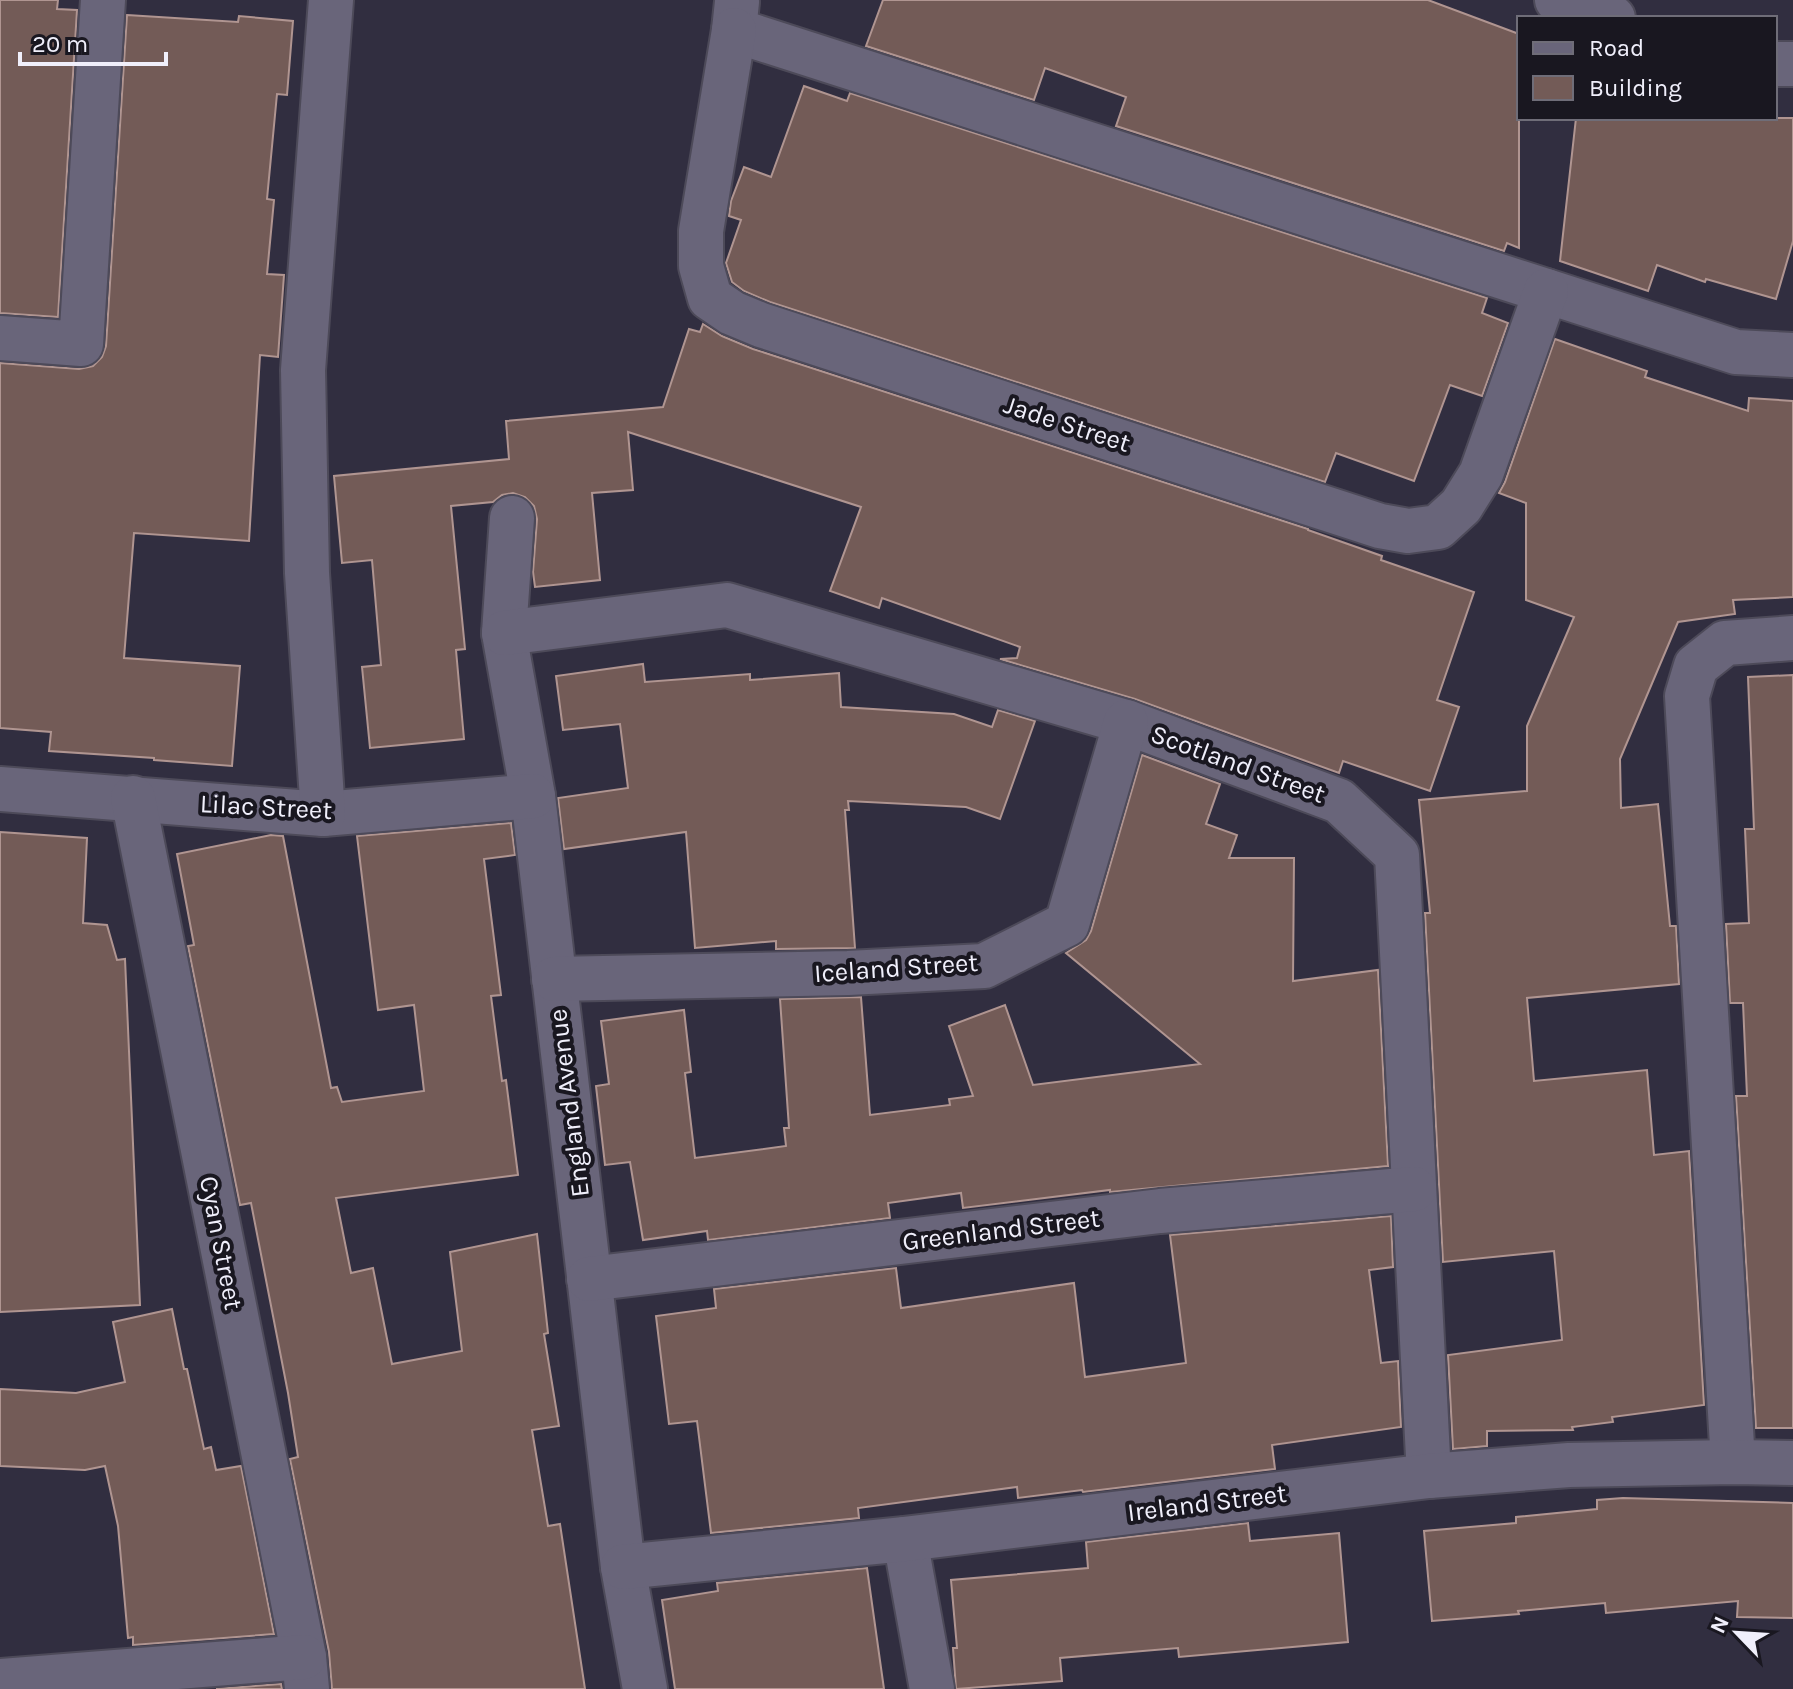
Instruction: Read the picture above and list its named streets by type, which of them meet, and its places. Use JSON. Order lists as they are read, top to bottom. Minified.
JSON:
{"streets":{"street":["Jade Street","Scotland Street","Lilac Street","Iceland Street","England Avenue","Greenland Street","Cyan Street","Ireland Street"]},"crossings":[["Scotland Street","Iceland Street"],["Scotland Street","England Avenue"],["Scotland Street","Greenland Street"],["Scotland Street","Ireland Street"],["Lilac Street","England Avenue"],["Lilac Street","Cyan Street"],["Iceland Street","England Avenue"],["England Avenue","Greenland Street"],["England Avenue","Ireland Street"]],"legend":["Road","Building"],"scale_bar":"20 m","north":"top left"}
